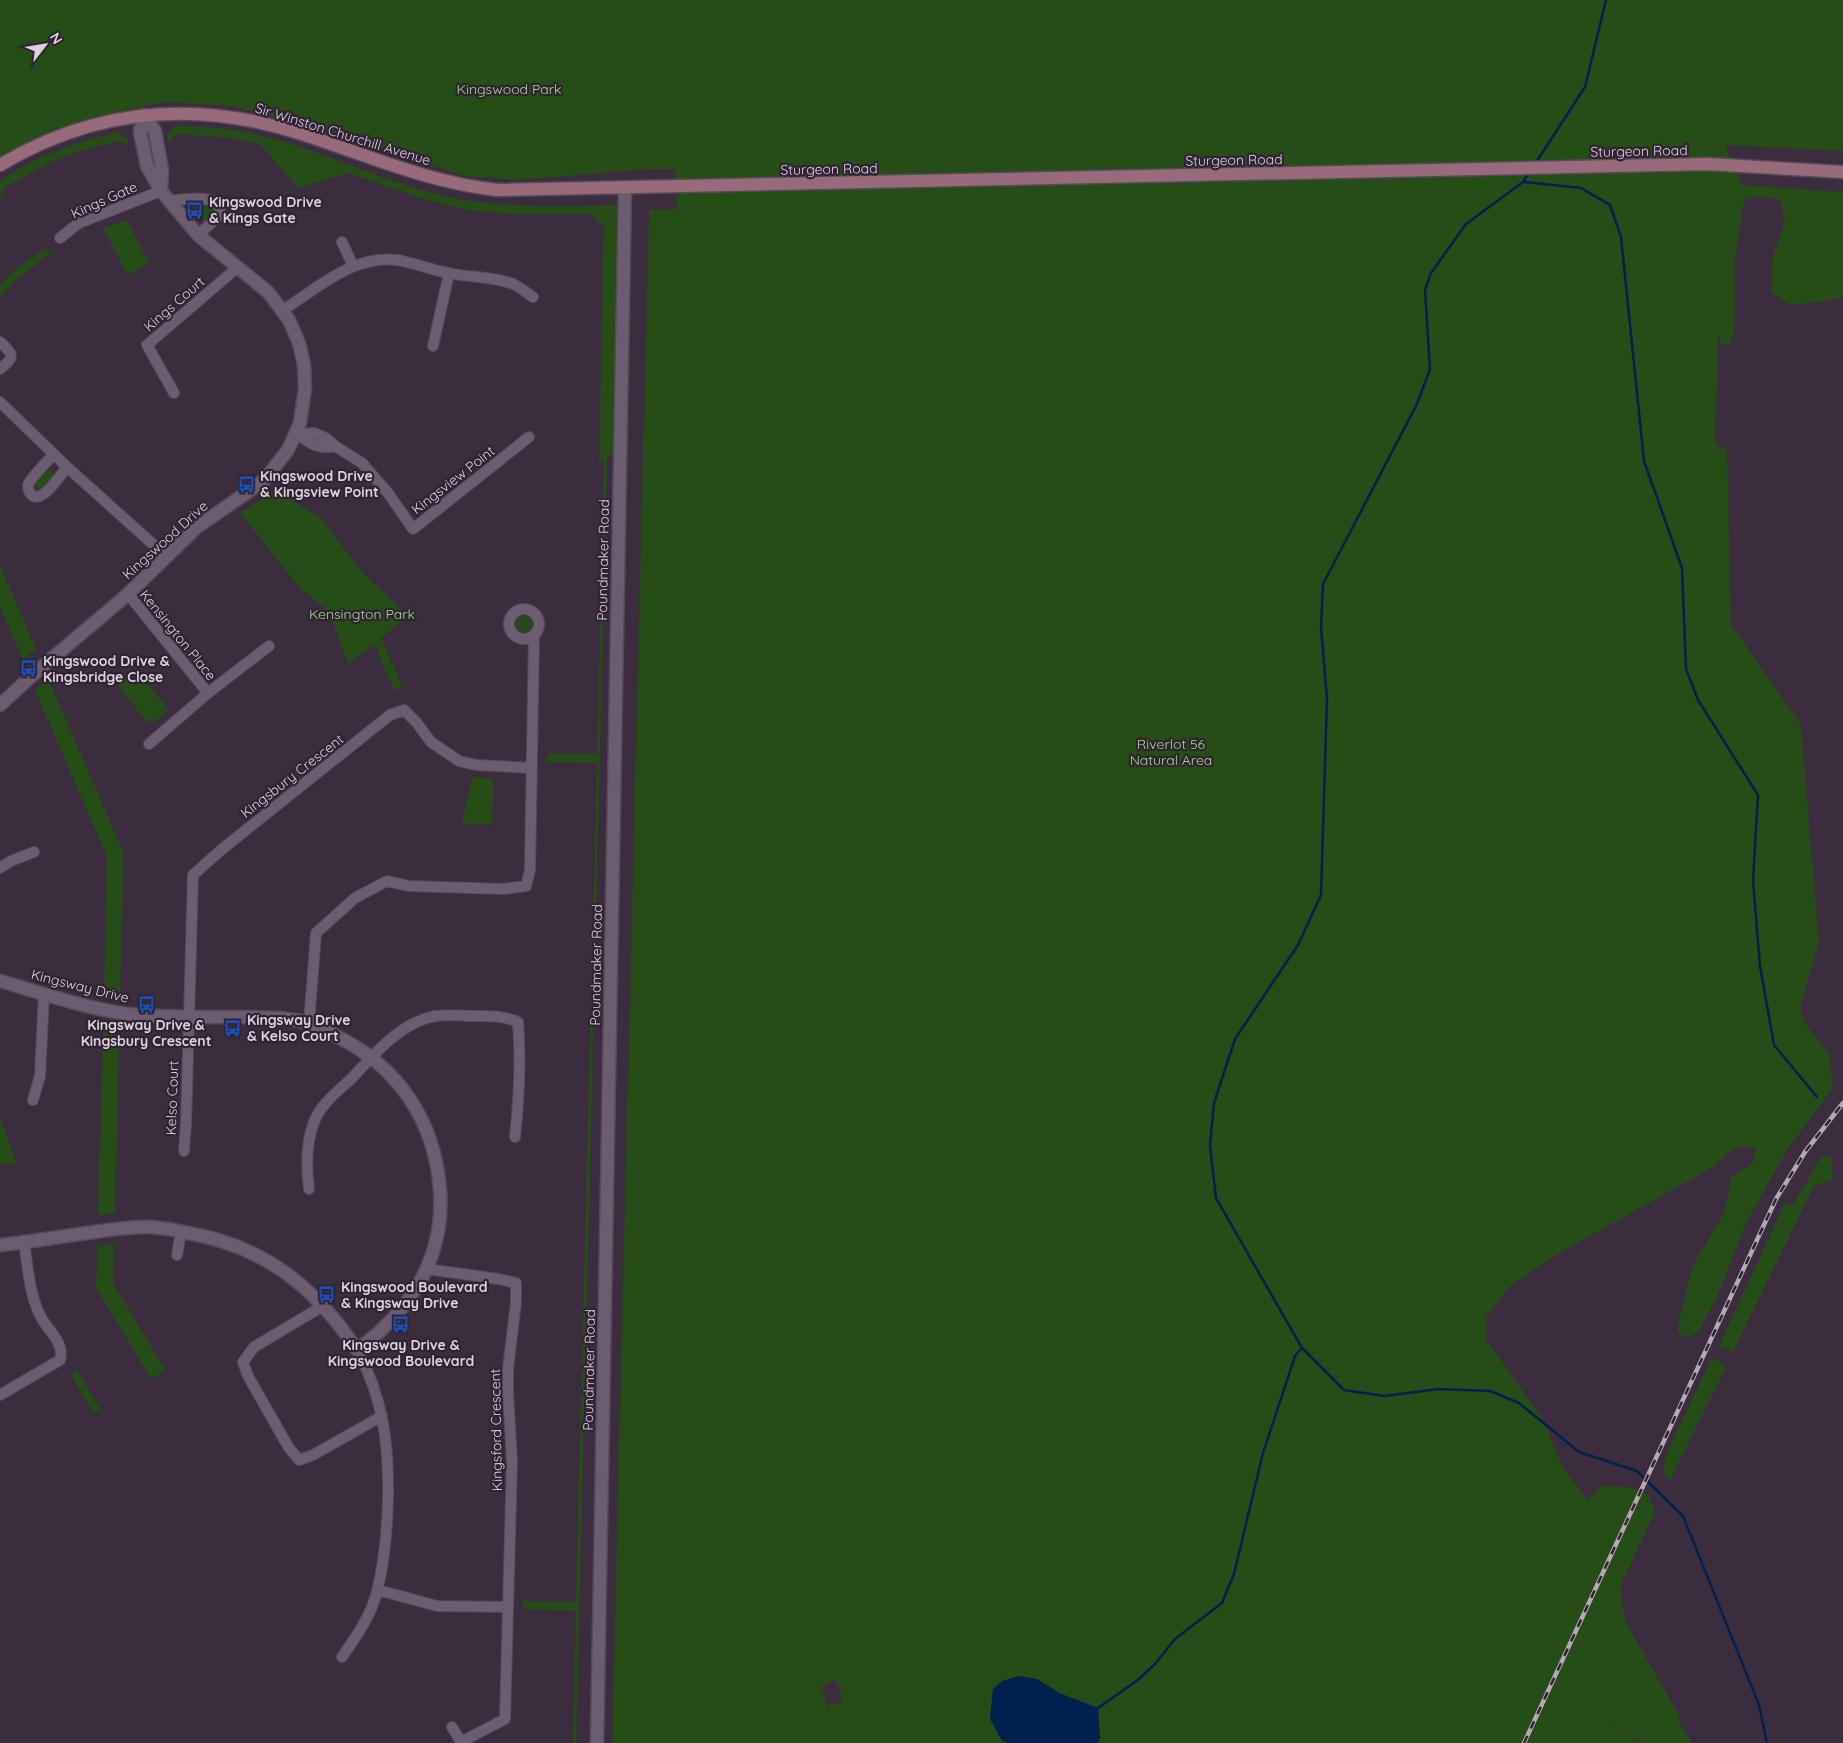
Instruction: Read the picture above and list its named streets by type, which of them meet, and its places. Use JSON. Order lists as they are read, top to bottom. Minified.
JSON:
{"streets":{"main road":["Sir Winston Churchill Avenue","Sturgeon Road"],"street":["Kings Gate","Kings Court","Kingsview Point","Kingswood Drive","Poundmaker Road","Kensington Place","Kingsbury Crescent","Kingsway Drive","Kelso Court","Kingsford Crescent"]},"crossings":[["Sir Winston Churchill Avenue","Sturgeon Road"],["Sir Winston Churchill Avenue","Poundmaker Road"],["Sturgeon Road","Poundmaker Road"],["Kings Gate","Kingswood Drive"],["Kings Court","Kingswood Drive"],["Kingsview Point","Kingswood Drive"],["Kingswood Drive","Kensington Place"],["Kingsbury Crescent","Kingsway Drive"],["Kingsbury Crescent","Kelso Court"],["Kingsway Drive","Kelso Court"],["Kingsway Drive","Kingsford Crescent"]],"parks":["Kingswood Park","Kensington Park","Riverlot 56 Natural Area"],"places":{"bus stop":["Kingswood Drive & Kings Gate","Kingswood Drive & Kingsview Point","Kingswood Drive & Kingsbridge Close","Kingsway Drive & Kingsbury Crescent","Kingsway Drive & Kelso Court","Kingswood Boulevard & Kingsway Drive","Kingsway Drive & Kingswood Boulevard"]},"north":"top right"}
